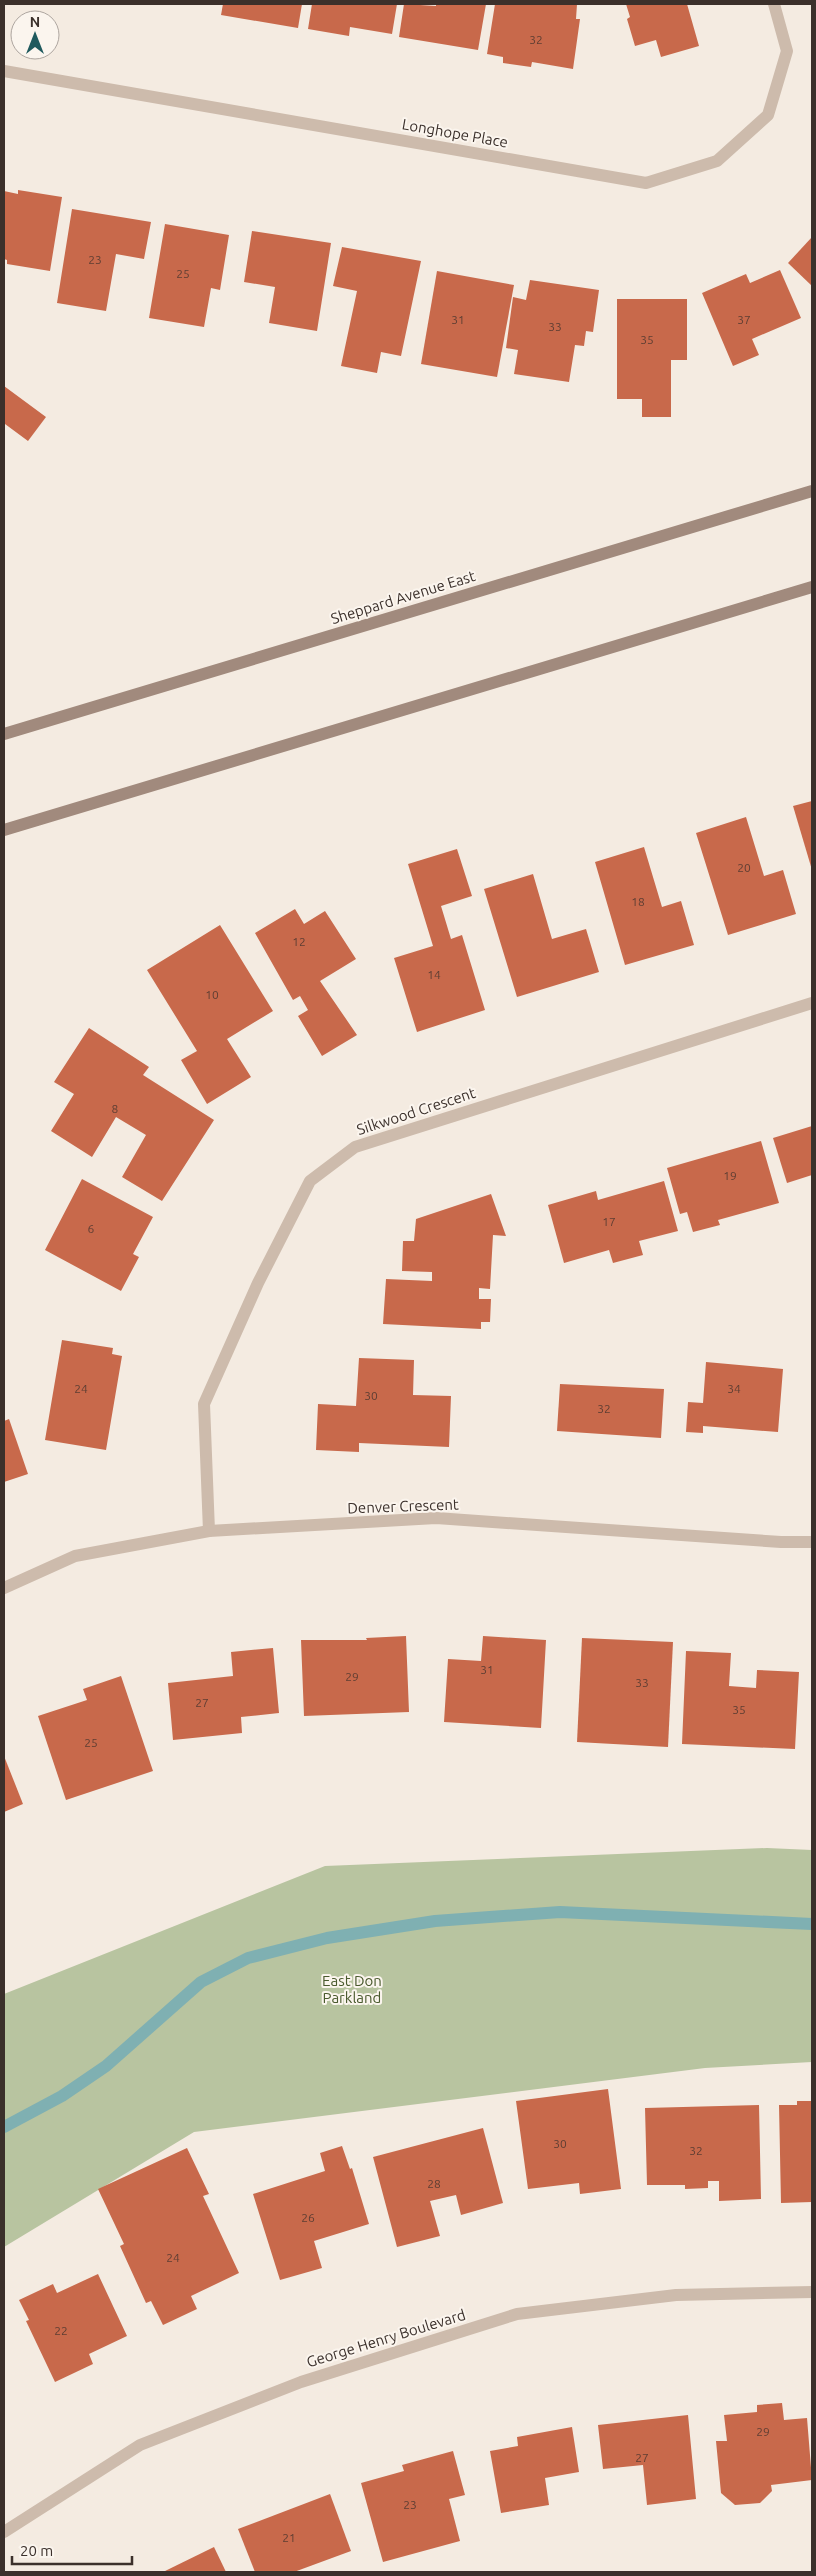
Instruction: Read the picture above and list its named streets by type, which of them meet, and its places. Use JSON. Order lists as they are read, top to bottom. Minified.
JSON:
{"streets":{"main road":["Sheppard Avenue East"],"street":["Longhope Place","Silkwood Crescent","Denver Crescent","George Henry Boulevard"]},"crossings":[["Silkwood Crescent","Denver Crescent"]],"parks":["East Don Parkland"],"house_numbers":["32","23","25","31","37","33","35","20","18","12","14","10","8","19","17","6","24","34","30","32","31","29","33","27","35","25","30","32","28","26","24","22","29","27","23","21"],"scale_bar":"20 m","north":"top"}
